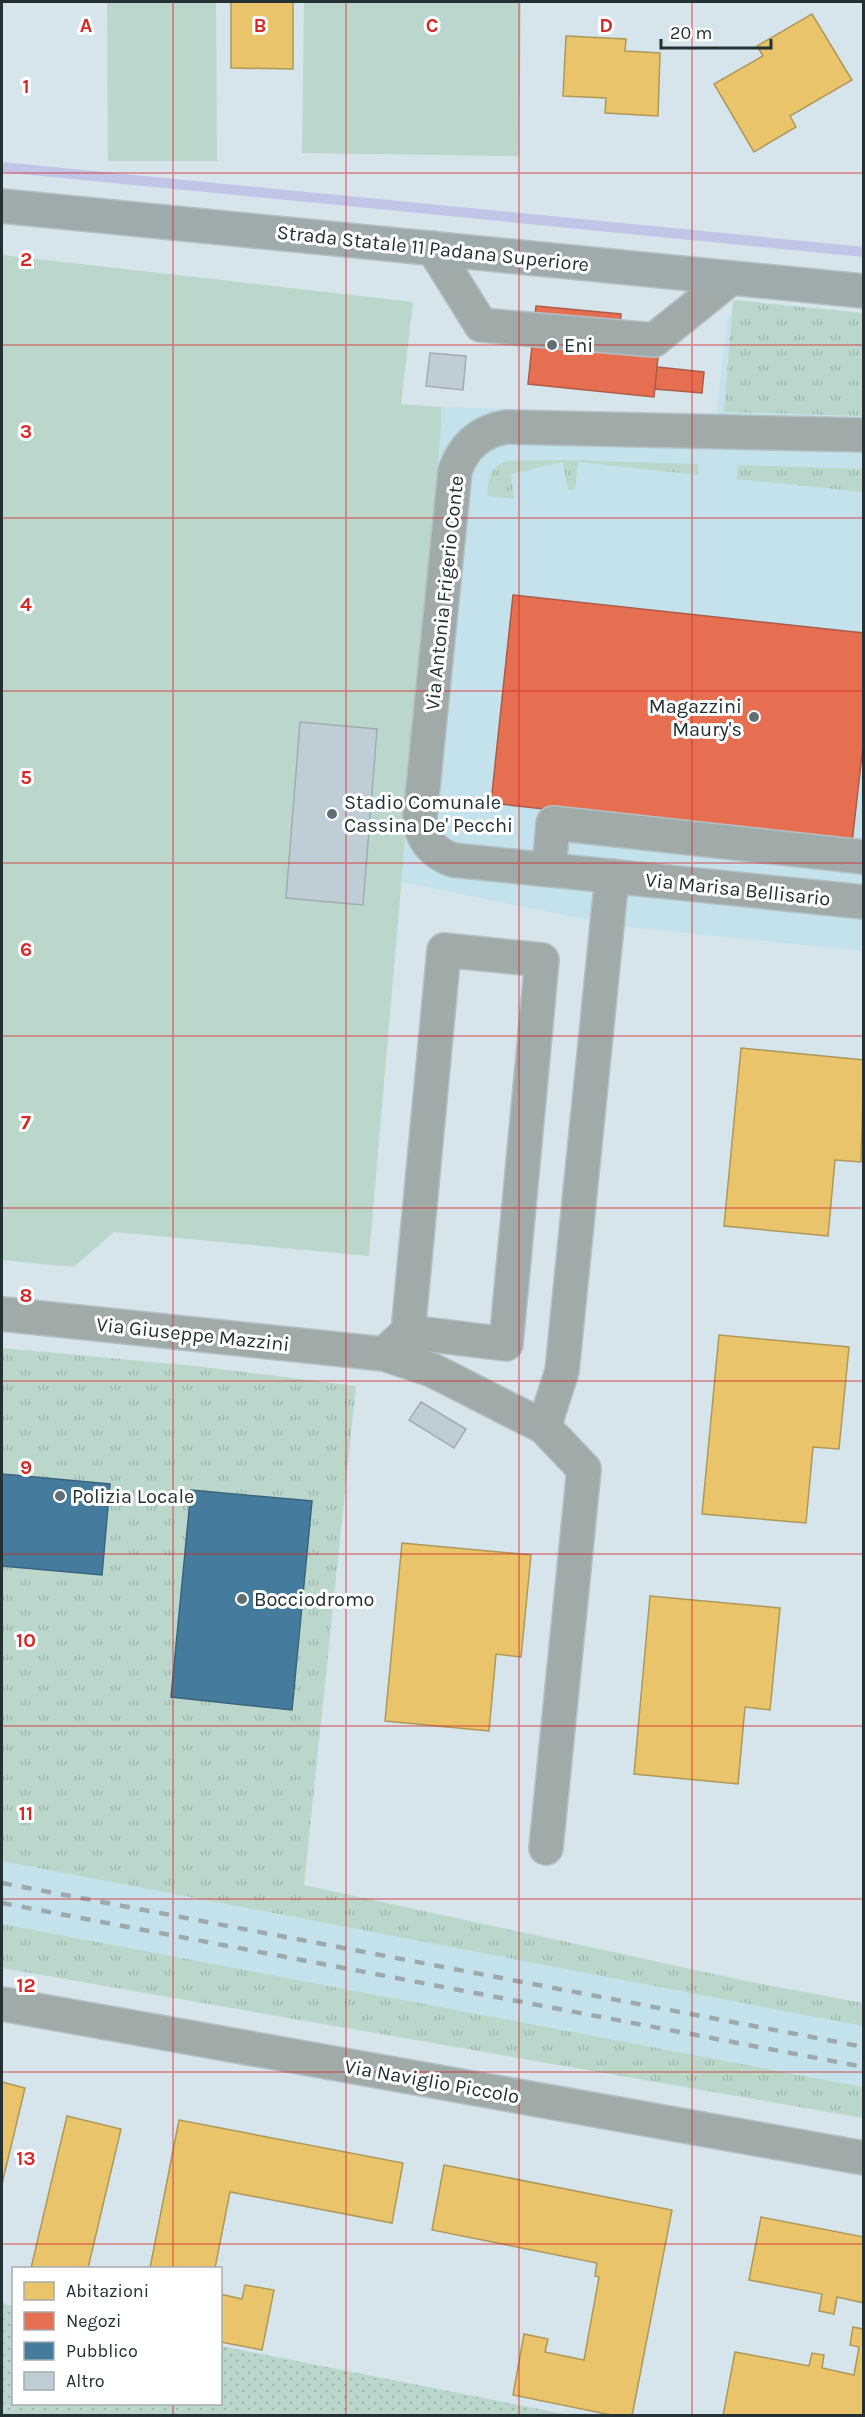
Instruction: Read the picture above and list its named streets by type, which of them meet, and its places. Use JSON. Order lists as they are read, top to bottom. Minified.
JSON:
{"streets":{"main road":["Strada Statale 11 Padana Superiore"],"street":["Via Antonia Frigerio Conte","Via Marisa Bellisario","Via Giuseppe Mazzini","Via Naviglio Piccolo"]},"crossings":[["Via Antonia Frigerio Conte","Via Marisa Bellisario"]],"places":["Eni","Magazzini Maury's","Stadio Comunale Cassina De' Pecchi","Polizia Locale","Bocciodromo"],"legend":["Abitazioni","Negozi","Pubblico","Altro"],"scale_bar":"20 m","grid":{"columns":["A","B","C","D"],"rows":["1","2","3","4","5","6","7","8","9","10","11","12","13"]}}
